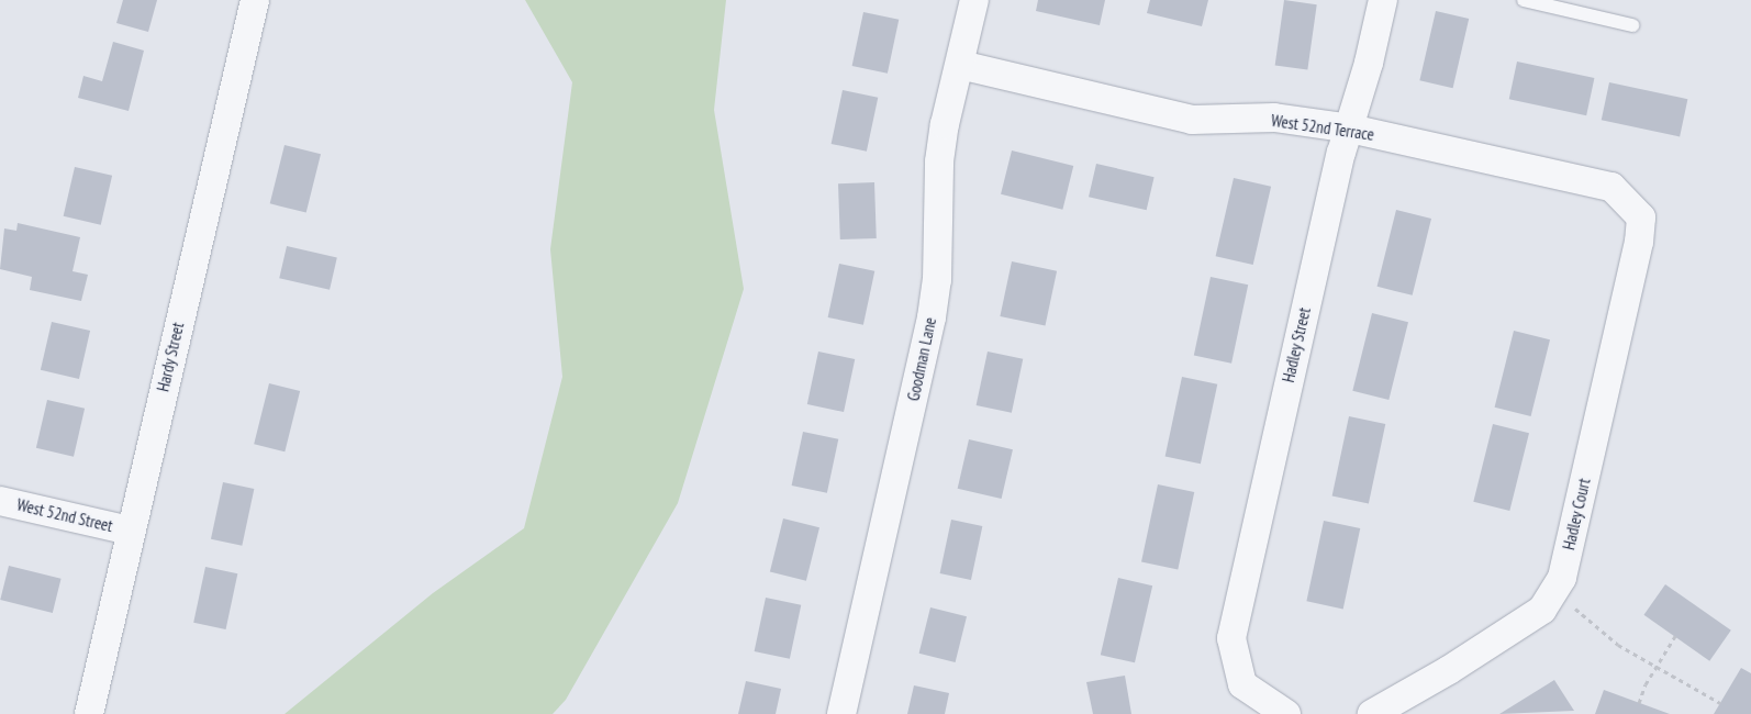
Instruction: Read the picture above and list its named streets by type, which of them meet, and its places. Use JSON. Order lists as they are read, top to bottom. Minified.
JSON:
{"streets":{"street":["West 52nd Terrace","Hadley Street","Hardy Street","Goodman Lane","Hadley Court","West 52nd Street"]},"crossings":[["West 52nd Terrace","Hadley Street"],["West 52nd Terrace","Goodman Lane"],["West 52nd Terrace","Hadley Court"],["Hardy Street","West 52nd Street"]]}
